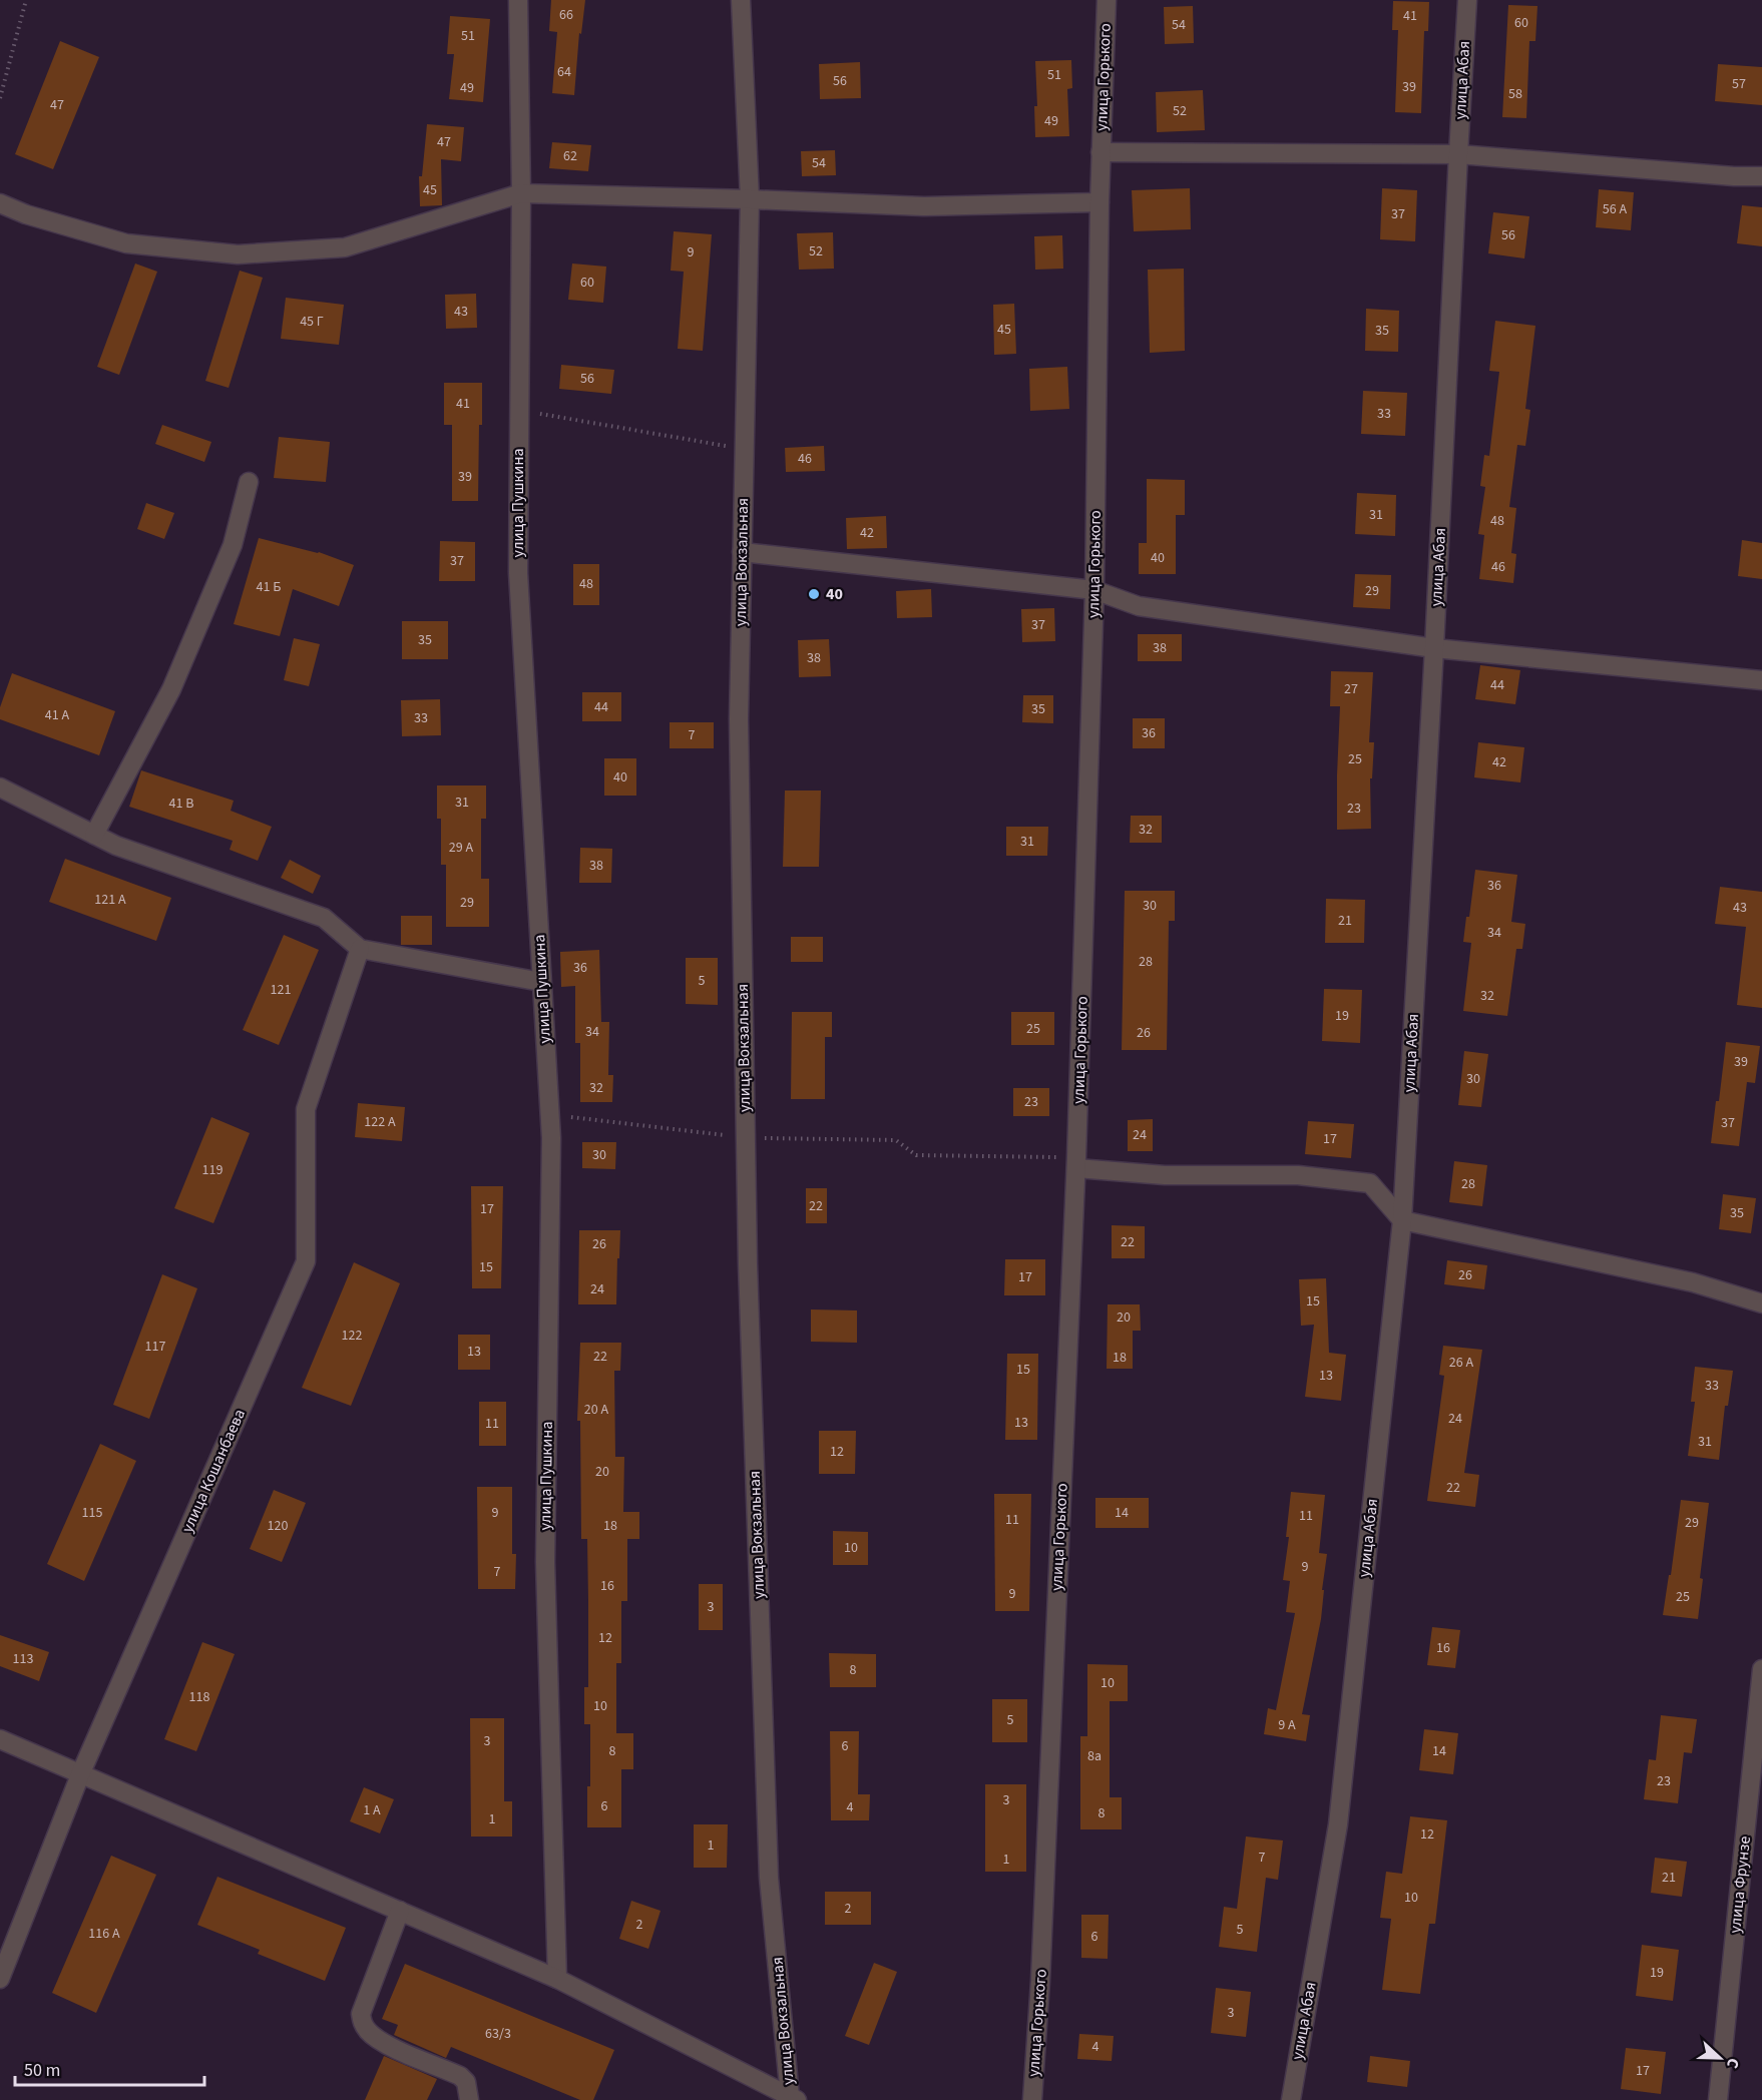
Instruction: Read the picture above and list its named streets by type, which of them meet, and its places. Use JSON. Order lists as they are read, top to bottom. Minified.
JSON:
{"streets":{"street":["улица Горького","улица Абая","улица Пушкина","улица Вокзальная","улица Кошанбаева","улица Фрунзе"]},"places":["40"],"house_numbers":["66","41","60","54","51","64","51","56","57","39","49","58","47","52","49","47","62","54","45","56 А","37","56","52","9","60","43","45 Г","45","35","56","41","33","46","39","31","48","42","40","37","46","48","41 Б","29","37","35","38","38","44","27","44","35","41 А","33","36","7","25","42","40","31","41 В","23","32","31","29 А","38","36","121 A","29","30","43","21","34","28","36","5","121","32","19","25","34","26","39","30","32","23","122 A","37","24","17","30","119","28","22","17","35","22","26","15","26","17","24","15","20","122","117","13","22","18","26 А","15","13","33","20 A","24","13","11","31","12","20","22","115","9","14","11","11","29","120","18","10","9","7","16","9","25","3","12","16","113","8","10","118","10","5","9 А","3","6","8","14","8а","23","3","6","4","1 А","8","1","12","1","7","1","21","10","2","2","5","116 А","6","19","3","63/3","4","17"],"scale_bar":"50 m","north":"right"}
